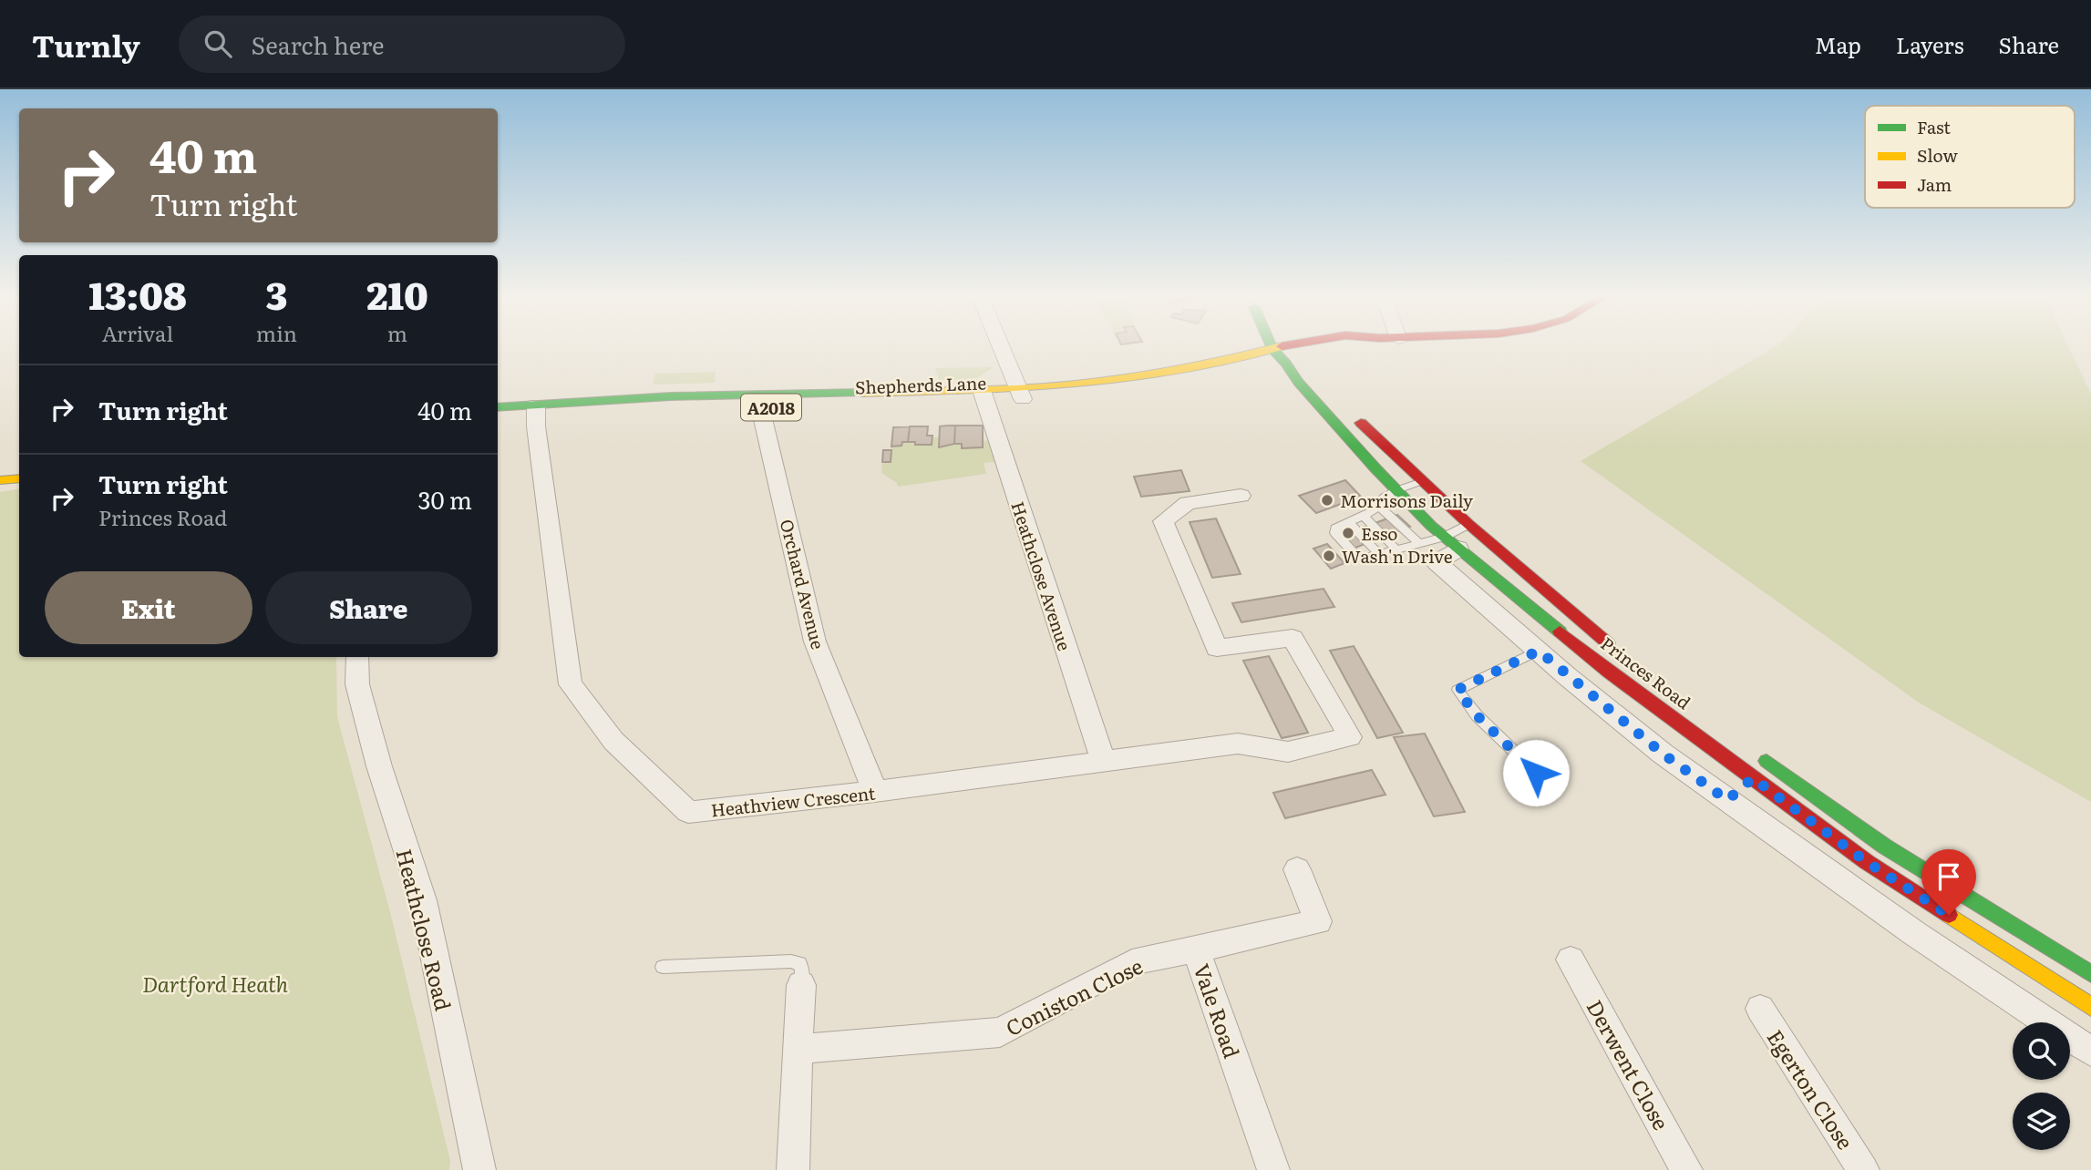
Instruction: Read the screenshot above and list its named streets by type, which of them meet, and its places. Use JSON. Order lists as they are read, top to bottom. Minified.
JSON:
{"streets":{"main road":["Shepherds Lane","A2018","Princes Road"],"street":["Heathclose Avenue","Orchard Avenue","Heathview Crescent","Heathclose Road","Coniston Close","Vale Road","Derwent Close","Egerton Close"]},"crossings":[["Shepherds Lane","Heathclose Avenue"],["Shepherds Lane","Orchard Avenue"],["Shepherds Lane","Princes Road"],["Shepherds Lane","Heathview Crescent"],["Heathclose Avenue","Heathview Crescent"],["Orchard Avenue","Heathview Crescent"],["Coniston Close","Vale Road"]],"parks":["Dartford Heath"],"places":["Morrisons Daily","Esso","Wash'n Drive"],"legend":["Fast","Slow","Jam"],"page":{"header":"Turnly","search":"Search here","nav":["Map","Layers","Share"],"turn":["40 m","Turn right"],"eta":["13:08","Arrival","3","min","210","m"],"list":[{"name":"Turn right","value":"40 m"},{"name":"Turn right","note":"Princes Road","value":"30 m"}],"buttons":["Exit","Share"]}}
